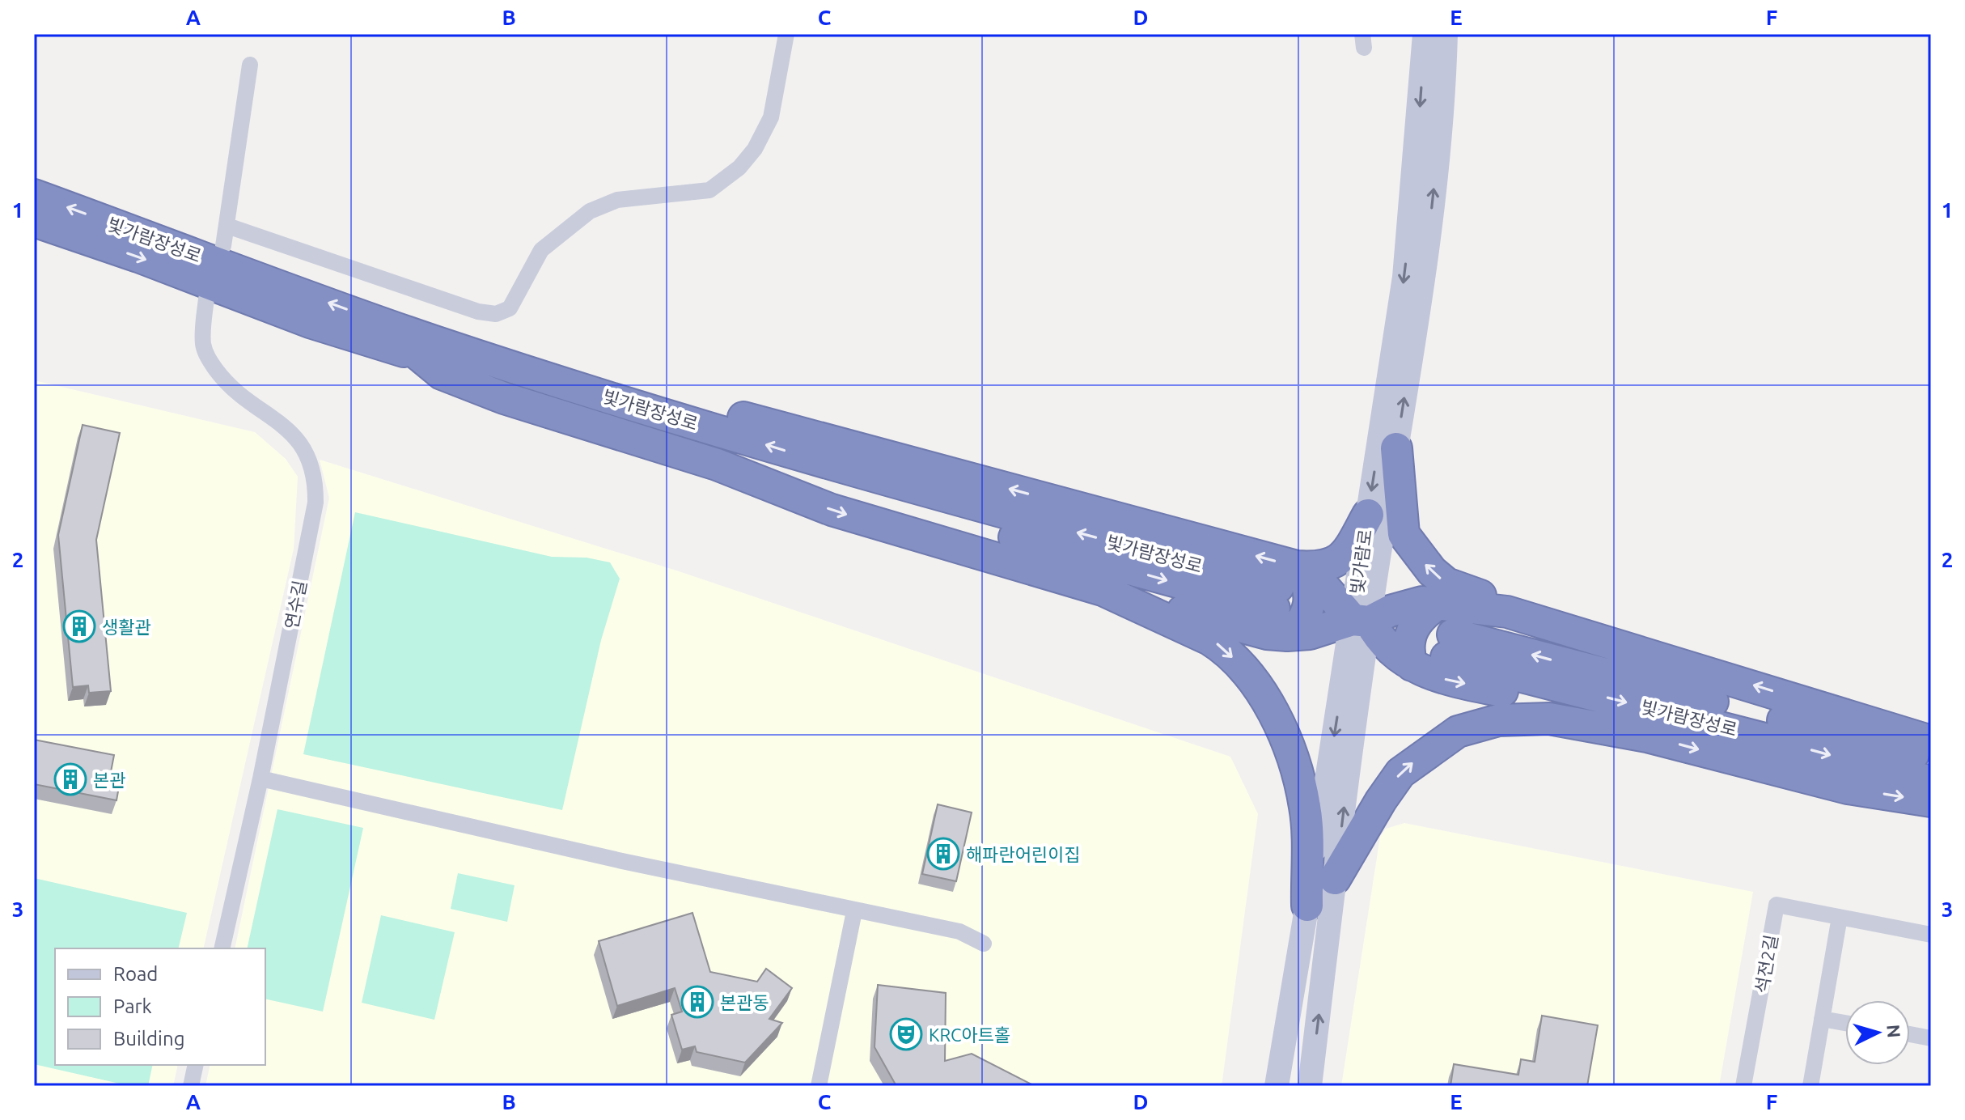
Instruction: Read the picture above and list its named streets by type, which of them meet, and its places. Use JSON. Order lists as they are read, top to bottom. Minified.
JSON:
{"streets":{"highway":["빛가람장성로"],"main road":["빛가람로"],"street":["연수길","석전2길"]},"places":{"building":["생활관","본관","해파란어린이집","본관동"],"theatre":["KRC아트홀"]},"legend":["Road","Park","Building"],"north":"right","grid":{"columns":["A","B","C","D","E","F"],"rows":["1","2","3"]}}
